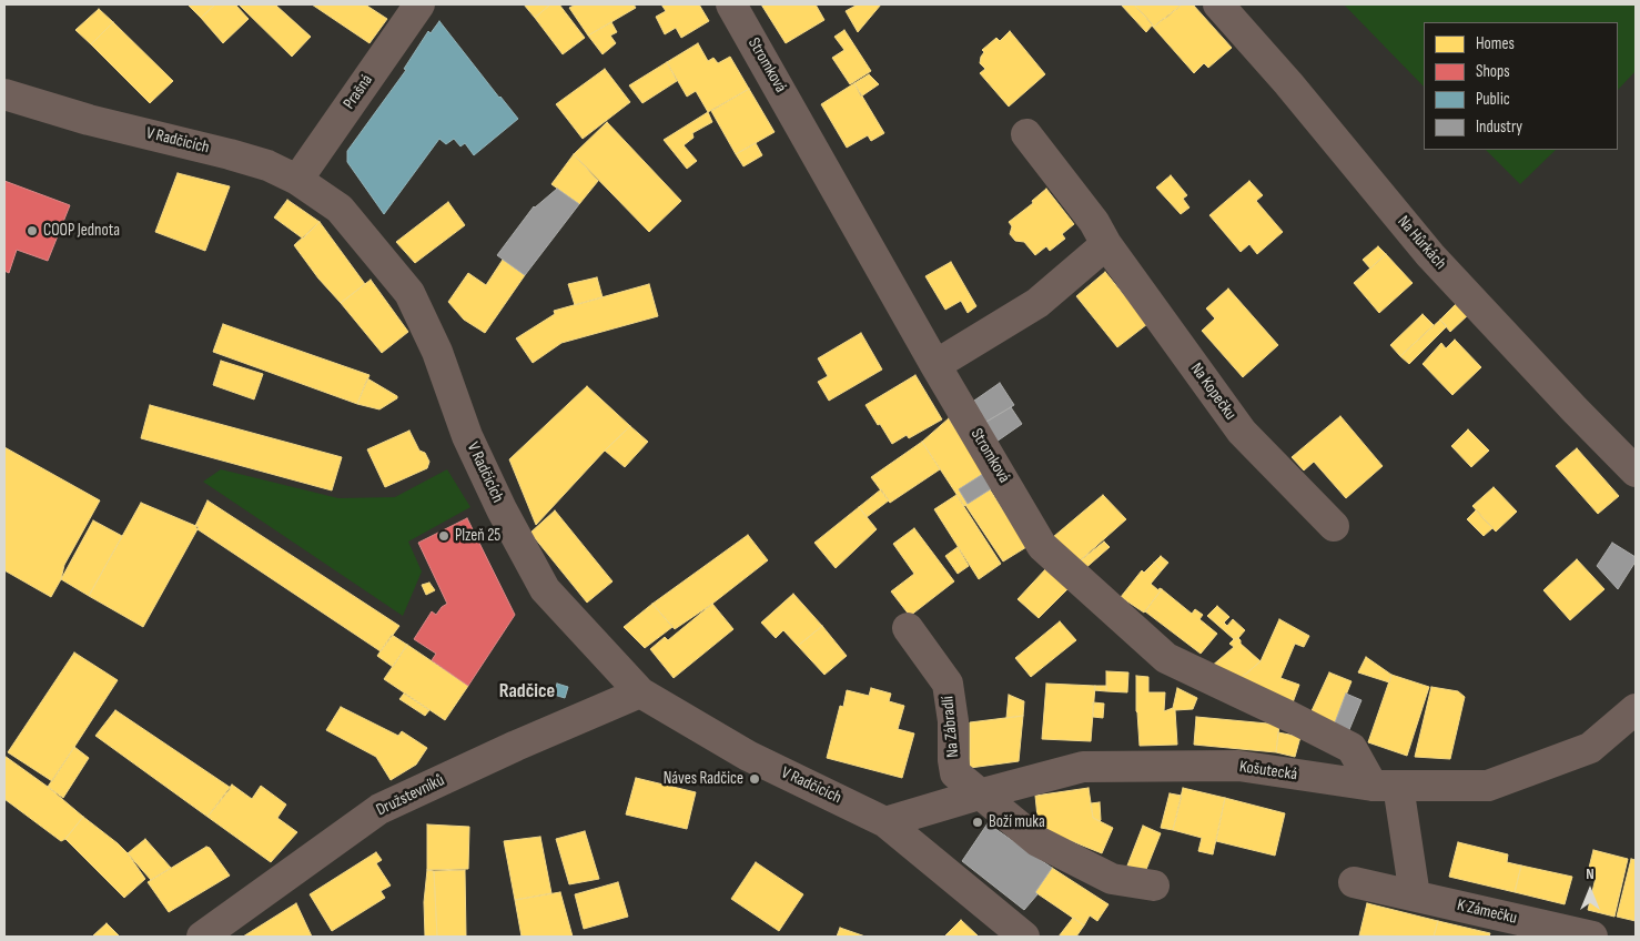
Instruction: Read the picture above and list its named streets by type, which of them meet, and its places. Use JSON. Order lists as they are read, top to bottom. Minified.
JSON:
{"streets":{"street":["Stromková","Prašná","V Radčicích","Na Hůrkách","Na Kopečku","Na Zábradlí","Košutecká","Družstevníků","K Zámečku"]},"crossings":[["Stromková","Košutecká"],["Prašná","V Radčicích"],["V Radčicích","Košutecká"],["V Radčicích","Družstevníků"],["Na Zábradlí","Košutecká"]],"districts":["Radčice"],"places":["COOP Jednota","Plzeň 25","Náves Radčice","Boží muka"],"legend":["Homes","Shops","Public","Industry"],"north":"top"}
